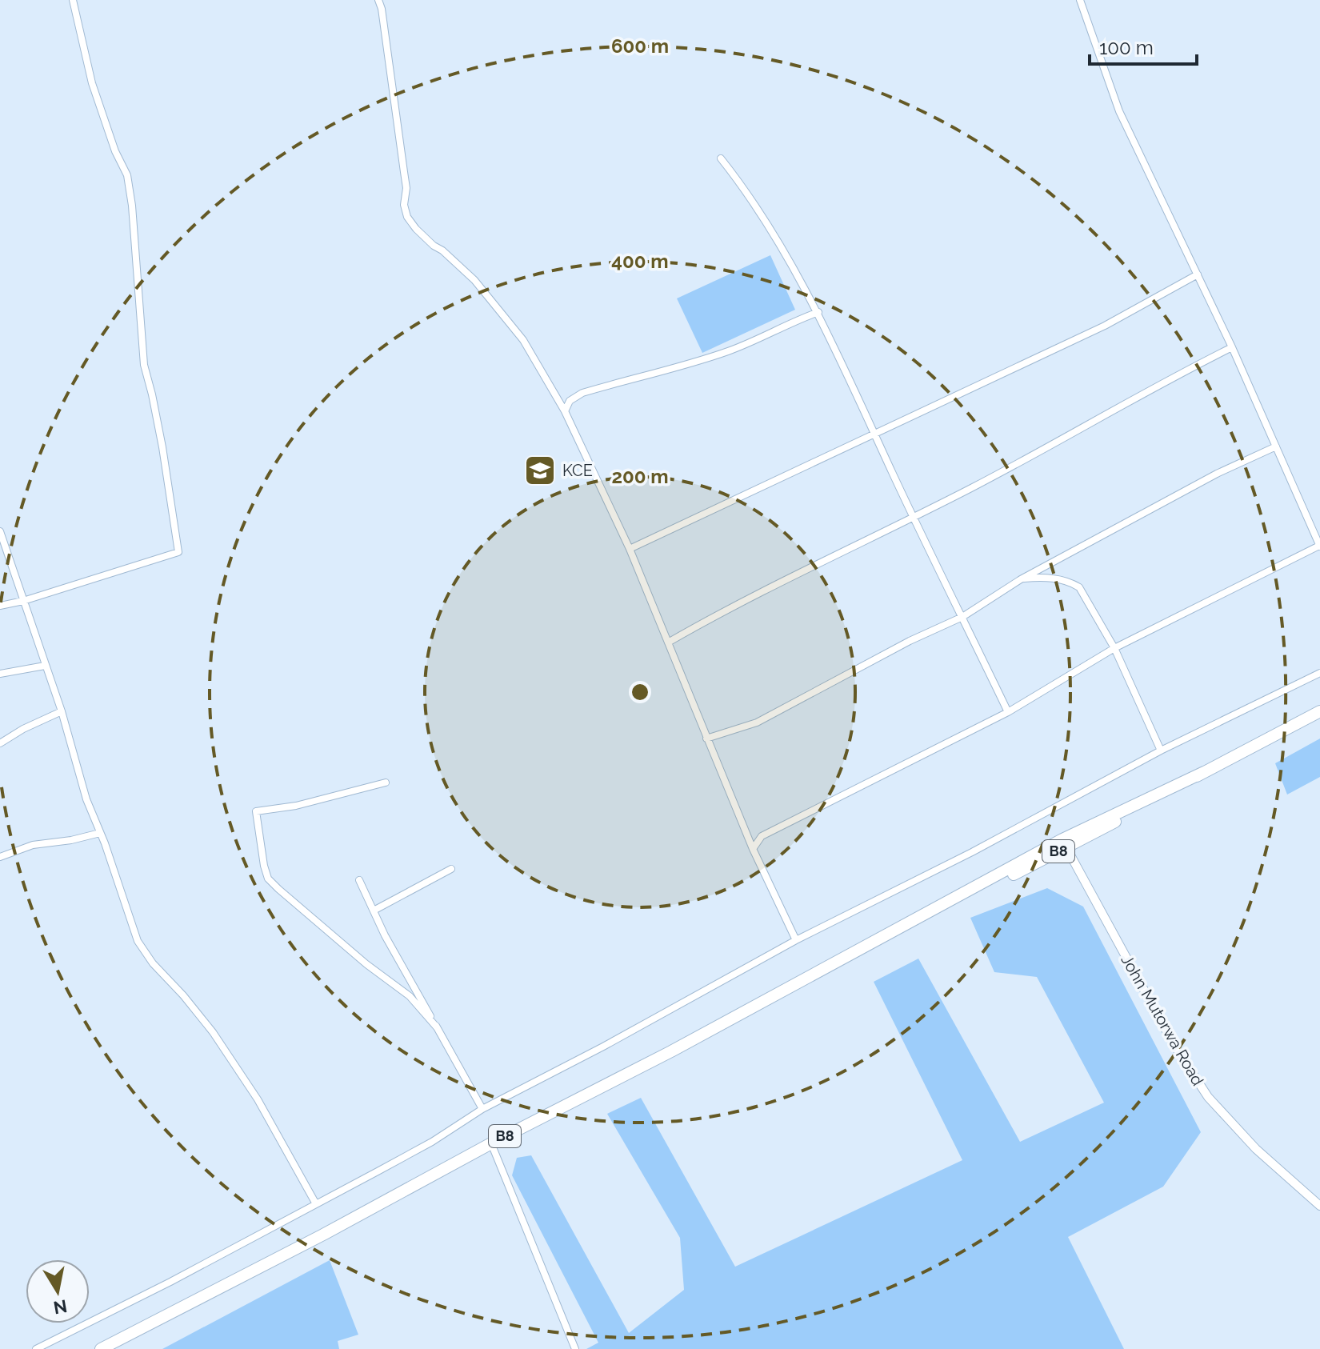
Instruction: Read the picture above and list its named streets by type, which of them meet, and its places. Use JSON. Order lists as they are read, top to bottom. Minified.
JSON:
{"streets":{"highway":["B8"],"street":["John Mutorwa Road"]},"crossings":[["B8","John Mutorwa Road"]],"places":{"school or university":["KCE"]},"scale_bar":"100 m","north":"bottom","rings":["600 m","400 m","200 m"]}
